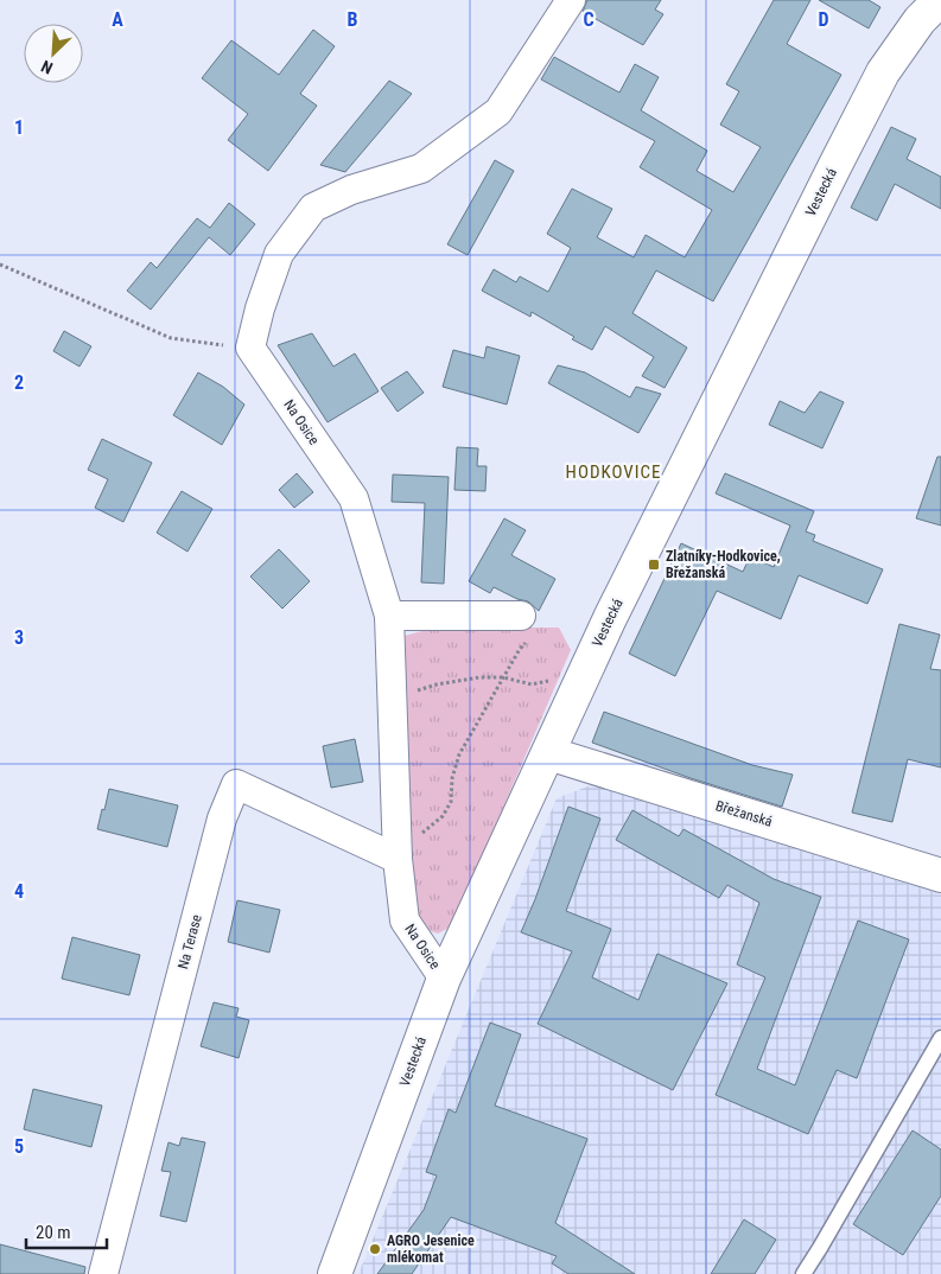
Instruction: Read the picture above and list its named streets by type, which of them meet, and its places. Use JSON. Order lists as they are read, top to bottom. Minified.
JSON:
{"streets":{"street":["Vestecká","Na Osice","Břežanská","Na Terase"]},"crossings":[["Vestecká","Na Osice"],["Vestecká","Břežanská"],["Na Osice","Na Terase"]],"districts":["HODKOVICE"],"places":{"transit":["Zlatníky-Hodkovice, Břežanská"],"other":["AGRO Jesenice mlékomat"]},"scale_bar":"20 m","north":"bottom left","grid":{"columns":["A","B","C","D"],"rows":["1","2","3","4","5"]}}
